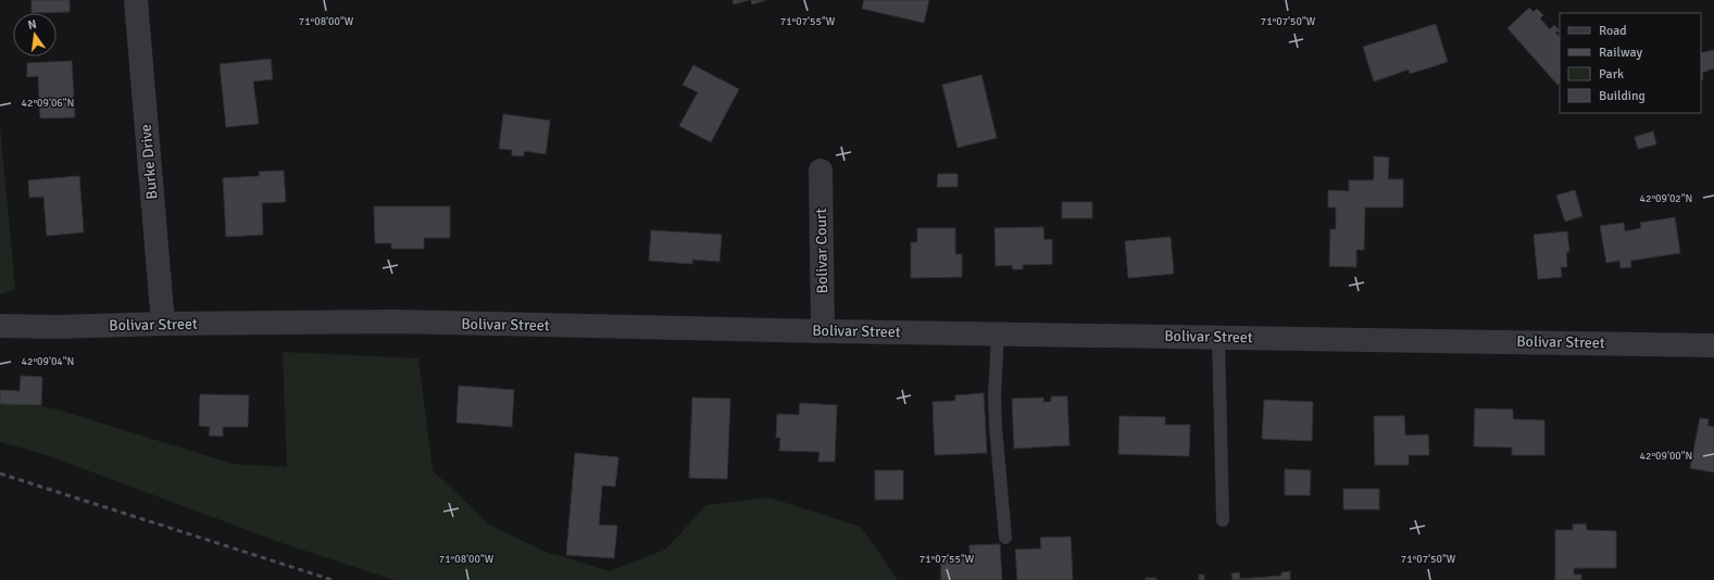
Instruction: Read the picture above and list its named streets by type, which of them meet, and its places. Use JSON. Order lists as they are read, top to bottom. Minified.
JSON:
{"streets":{"street":["Burke Drive","Bolivar Court","Bolivar Street"]},"crossings":[["Burke Drive","Bolivar Street"],["Bolivar Court","Bolivar Street"]],"legend":["Road","Railway","Park","Building"],"north":"top","coordinates":["71°08'00\"W","71°07'55\"W","71°07'50\"W","42°09'06\"N","42°09'02\"N","42°09'04\"N","42°09'00\"N"]}
